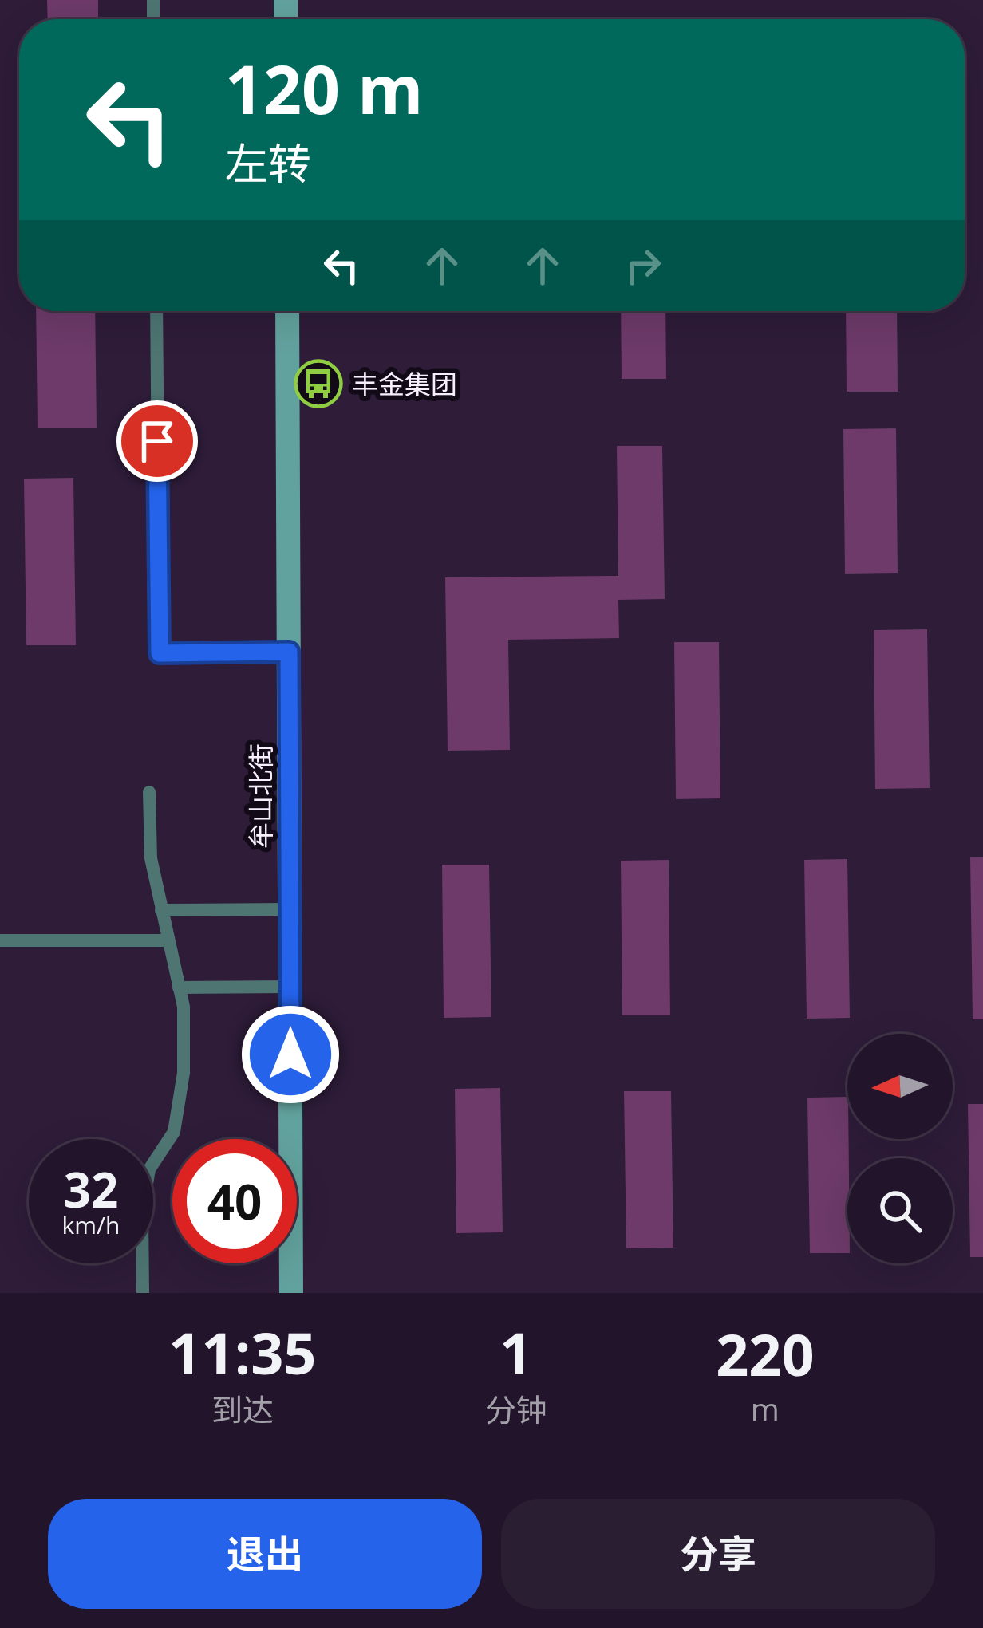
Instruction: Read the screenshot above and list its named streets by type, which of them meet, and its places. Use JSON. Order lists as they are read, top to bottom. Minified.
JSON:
{"streets":{"street":["牟山北街"]},"places":{"bus stop":["丰金集团"]},"north":"left","page":{"turn":["120 m","左转"],"speed":"32 km/h","limit":"40","eta":["11:35","到达","1","分钟","220","m"],"buttons":["退出","分享"]}}
